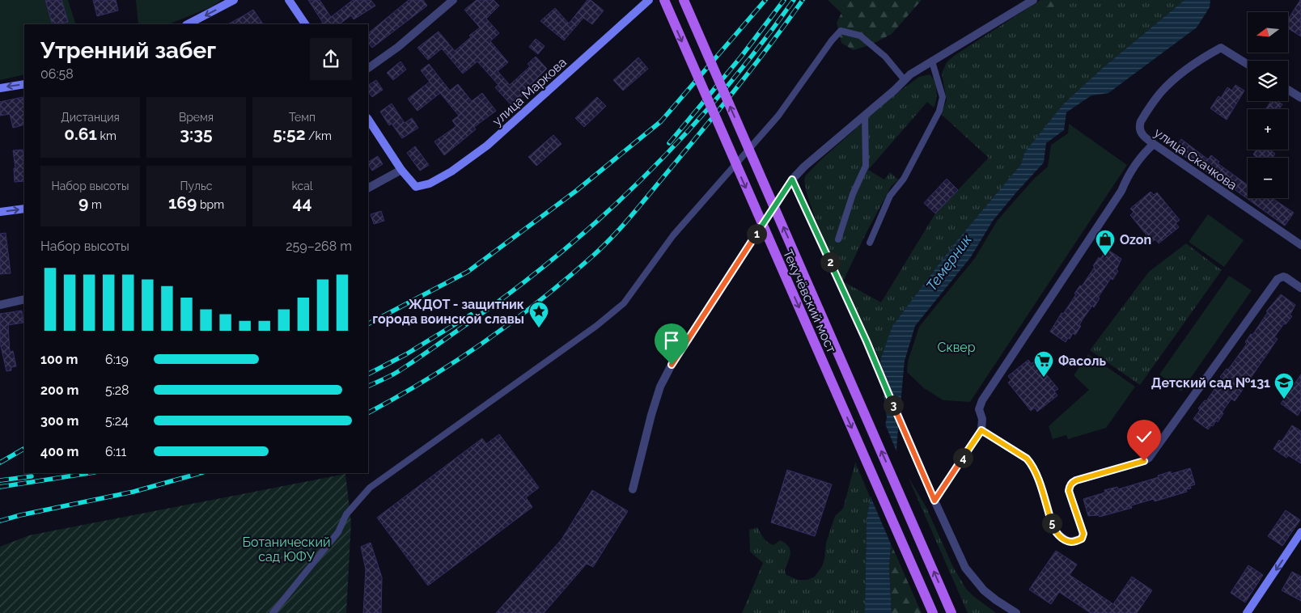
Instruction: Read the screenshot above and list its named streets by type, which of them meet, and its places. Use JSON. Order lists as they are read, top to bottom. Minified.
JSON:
{"streets":{"main road":["Текучёвский мост"],"street":["улица Маркова","улица Скачкова"]},"water":["Темерник"],"parks":["Сквер","Ботанический сад ЮФУ"],"places":{"shop":["Ozon"],"place":["ЖДОТ - защитник города воинской славы"],"supermarket":["Фасоль"],"school or university":["Детский сад №131"]},"north":"left","page":{"map_buttons":["+","−"],"heading":["Утренний забег","06:58"],"stats":[["Дистанция","0.61 km"],["Время","3:35"],["Темп","5:52 /km"],["Набор высоты","9 m"],["Пульс","169 bpm"],["kcal","44"]],"pins":["1","2","3","4","5"],"chart":["Набор высоты","259–268 m"],"list":[{"name":"100 m","note":"6:19"},{"name":"200 m","note":"5:28"},{"name":"300 m","note":"5:24"},{"name":"400 m","note":"6:11"}]}}
